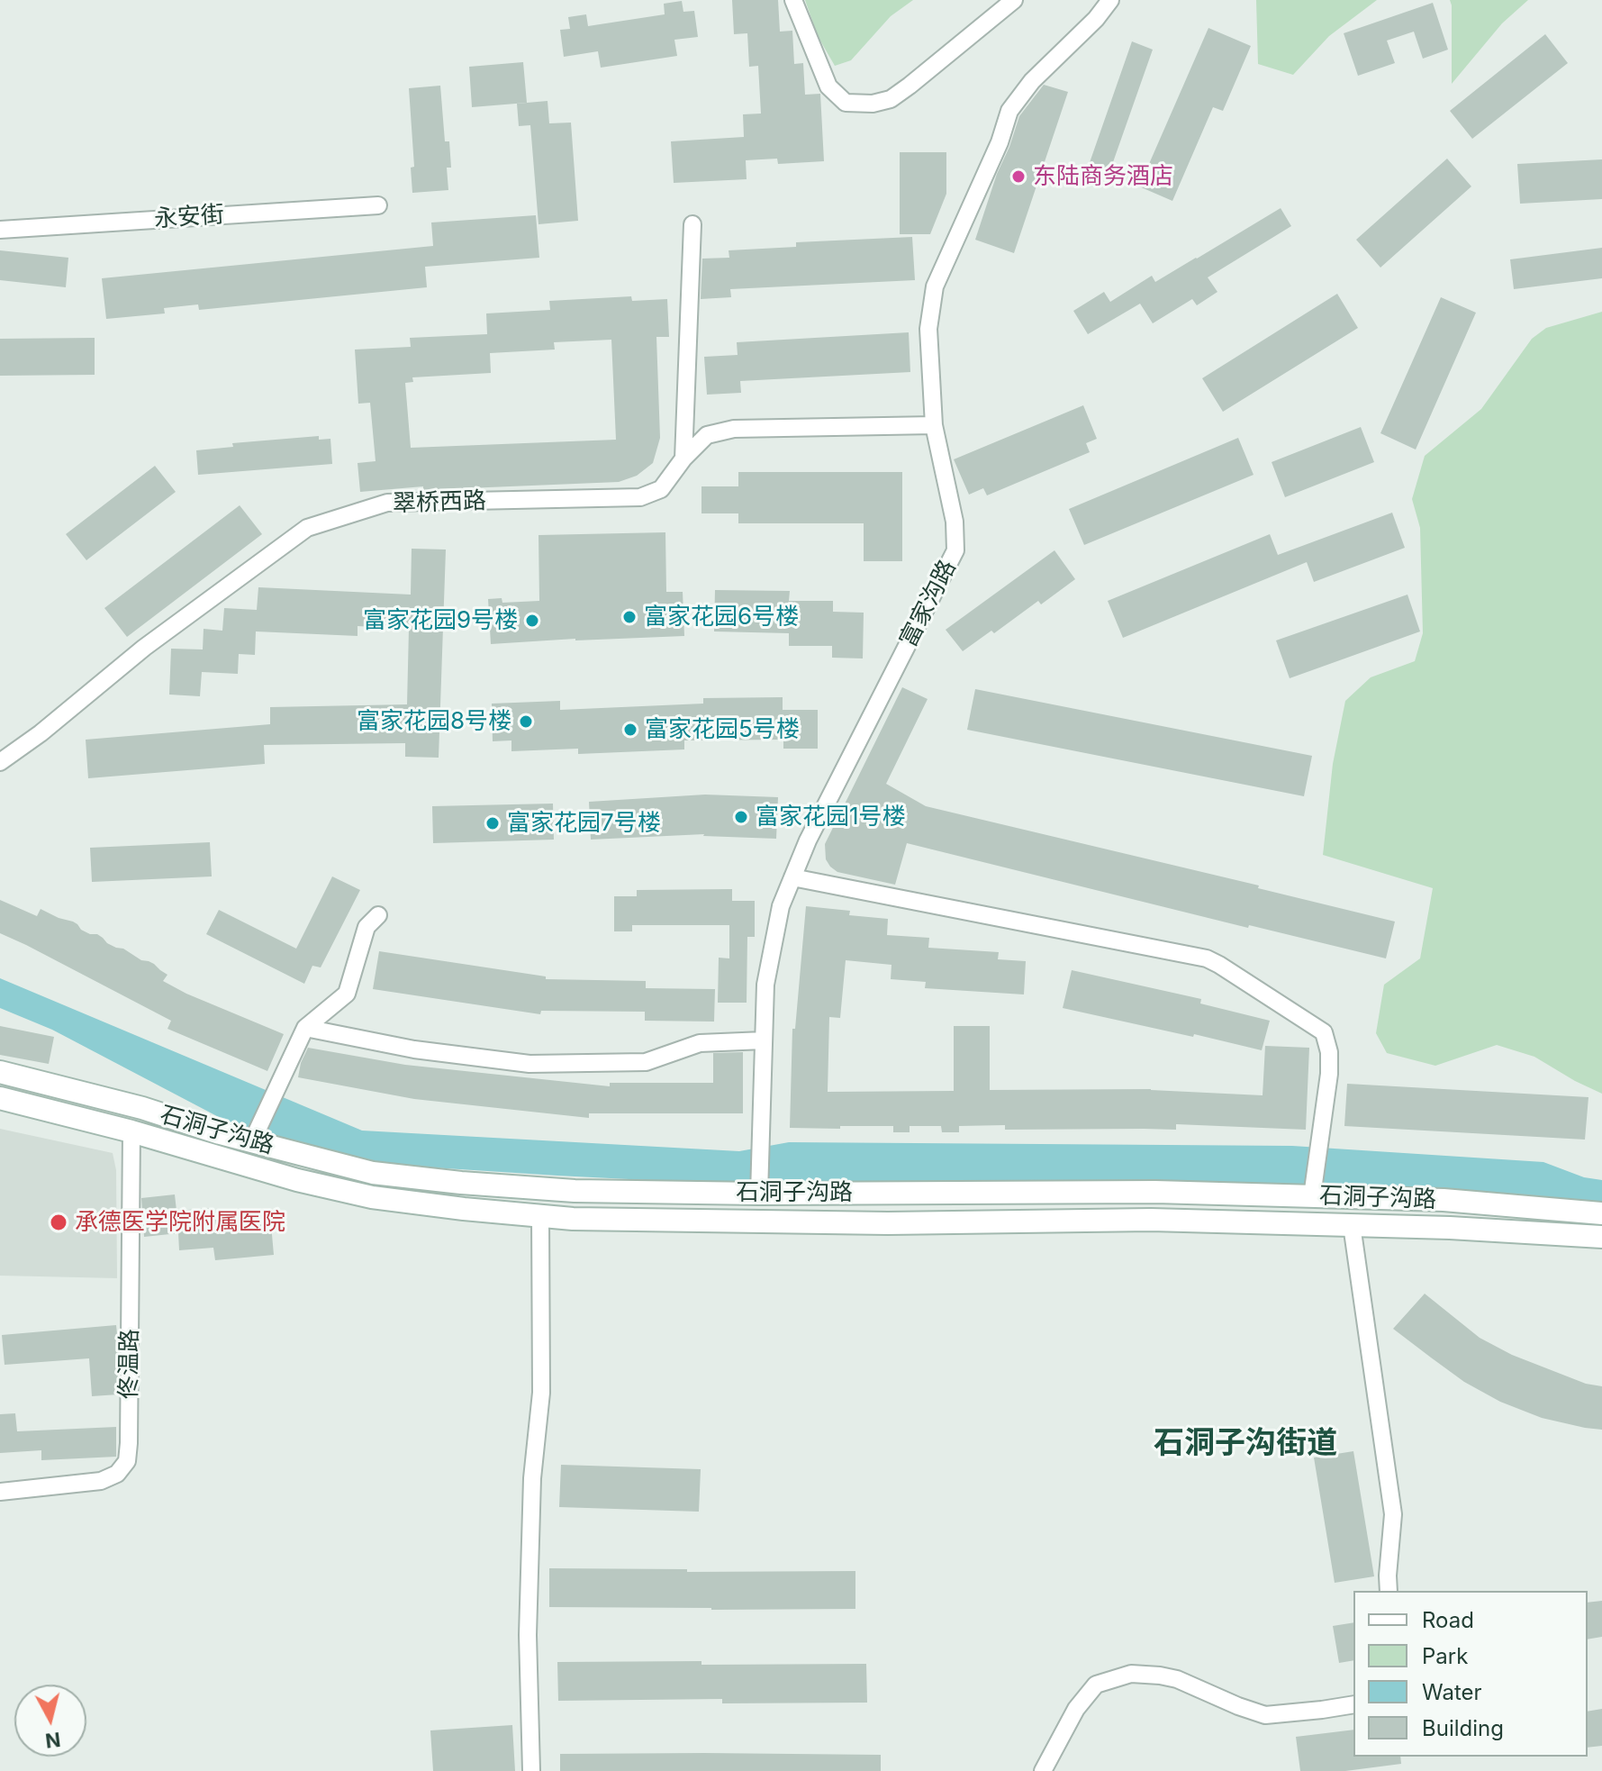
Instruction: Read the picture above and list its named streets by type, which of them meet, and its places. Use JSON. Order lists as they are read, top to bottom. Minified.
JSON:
{"streets":{"main road":["石洞子沟路"],"street":["永安街","翠桥西路","富家沟路","佟温路"]},"crossings":[["翠桥西路","富家沟路"],["富家沟路","石洞子沟路"],["石洞子沟路","佟温路"]],"districts":["石洞子沟街道"],"places":["东陆商务酒店","富家花园6号楼","富家花园9号楼","富家花园8号楼","富家花园5号楼","富家花园1号楼","富家花园7号楼","承德医学院附属医院"],"legend":["Road","Park","Water","Building"],"north":"bottom"}
